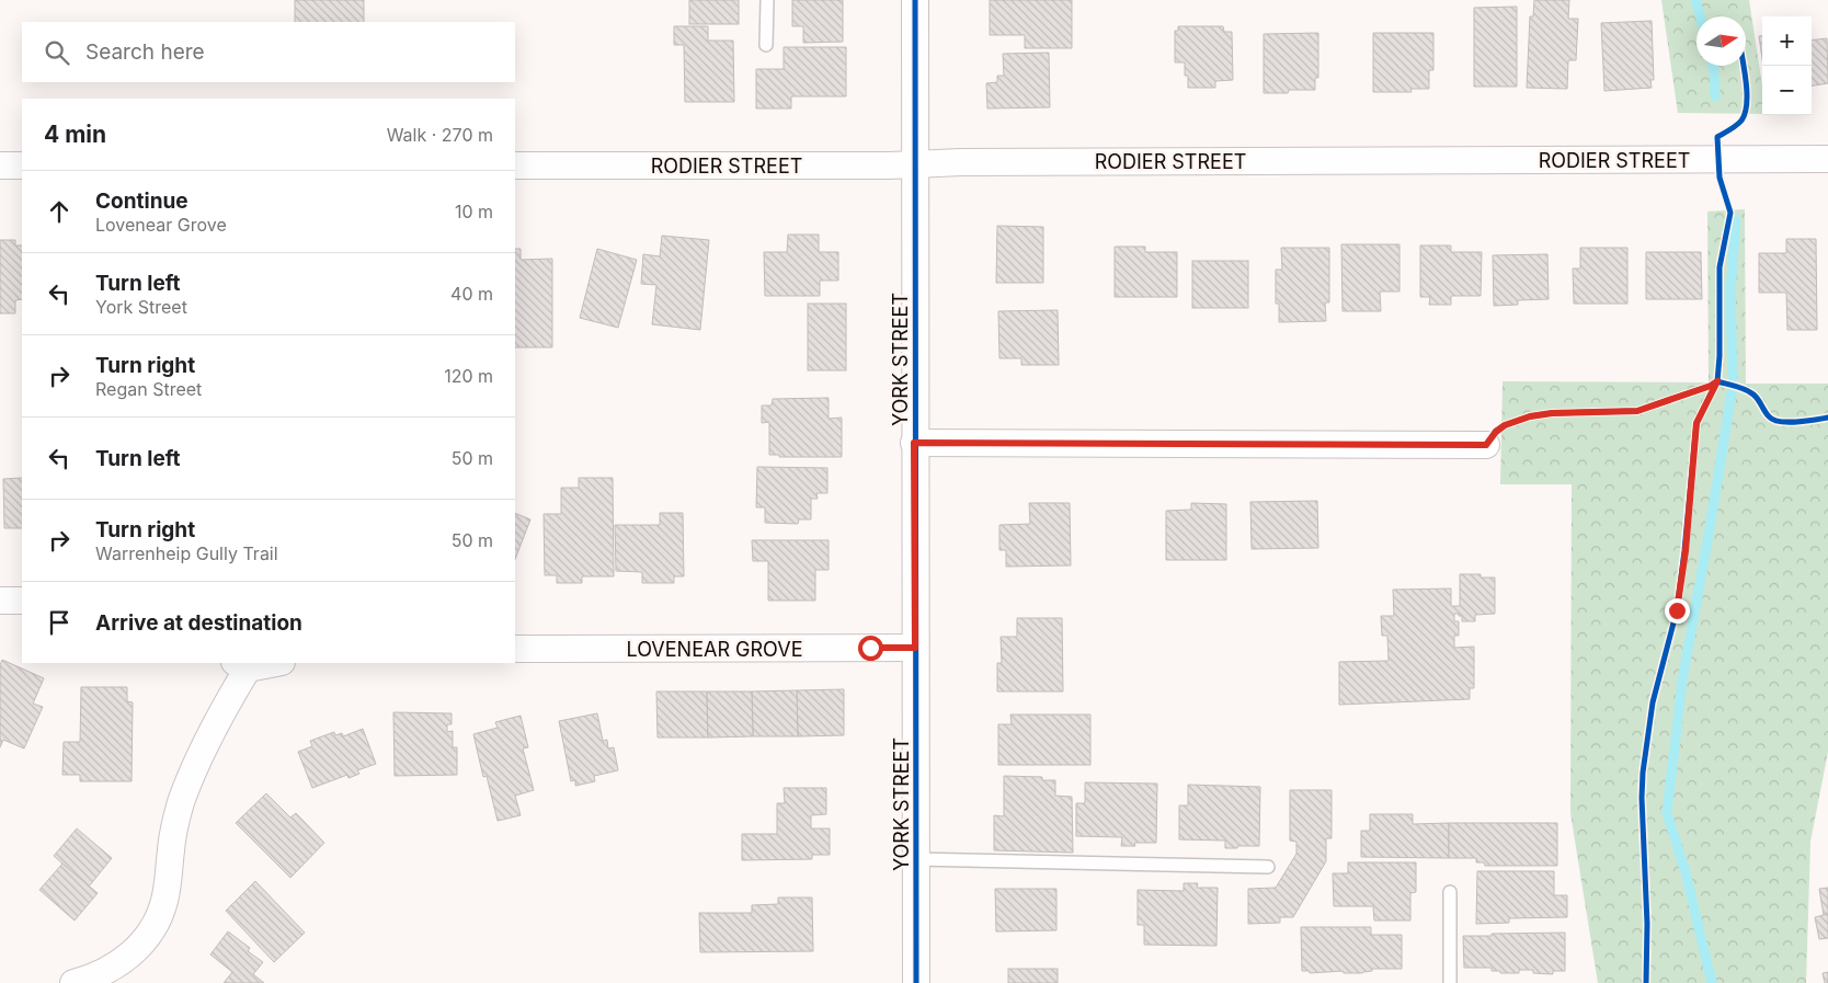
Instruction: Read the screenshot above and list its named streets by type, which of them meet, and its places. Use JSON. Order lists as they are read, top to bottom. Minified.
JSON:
{"streets":{"street":["RODIER STREET","YORK STREET","LOVENEAR GROVE"]},"crossings":[["RODIER STREET","YORK STREET"],["YORK STREET","LOVENEAR GROVE"]],"north":"right","page":{"map_buttons":["+","−"],"search":"Search here","heading":["4 min","Walk · 270 m"],"list":[["Continue","Lovenear Grove","10 m"],["Turn left","York Street","40 m"],["Turn right","Regan Street","120 m"],["Turn left","50 m"],["Turn right","Warrenheip Gully Trail","50 m"],"Arrive at destination"]}}
